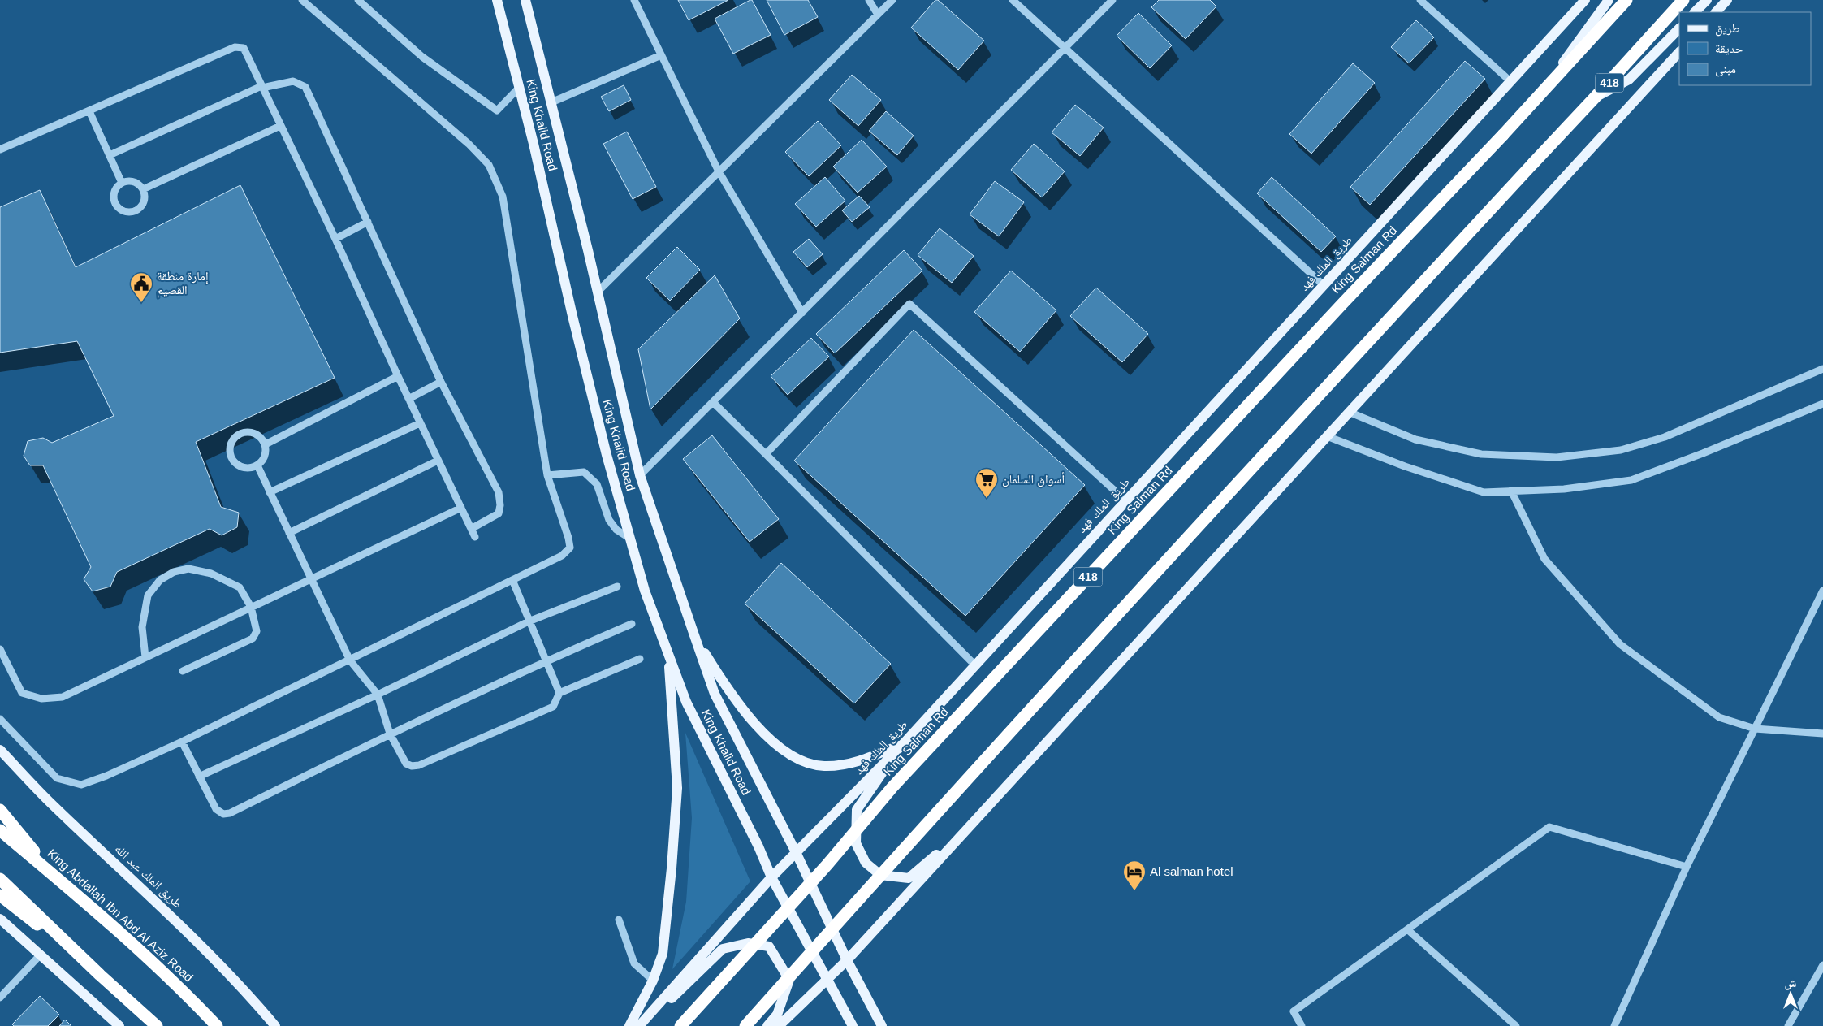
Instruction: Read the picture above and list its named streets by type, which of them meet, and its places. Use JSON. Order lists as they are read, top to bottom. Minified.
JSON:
{"streets":{"highway":["418","King Salman Rd","King Abdallah Ibn Abd Al Aziz Road"],"main road":["King Khalid Road","طريق الملك فهد","طريق الملك عبد الله"]},"crossings":[["King Khalid Road","طريق الملك فهد"]],"places":{"public building":["إمارة منطقة القصيم"],"supermarket":["أسواق السلمان"],"hotel":["Al salman hotel"]},"legend":["طريق","حديقة","مبنى"],"north":"top"}
